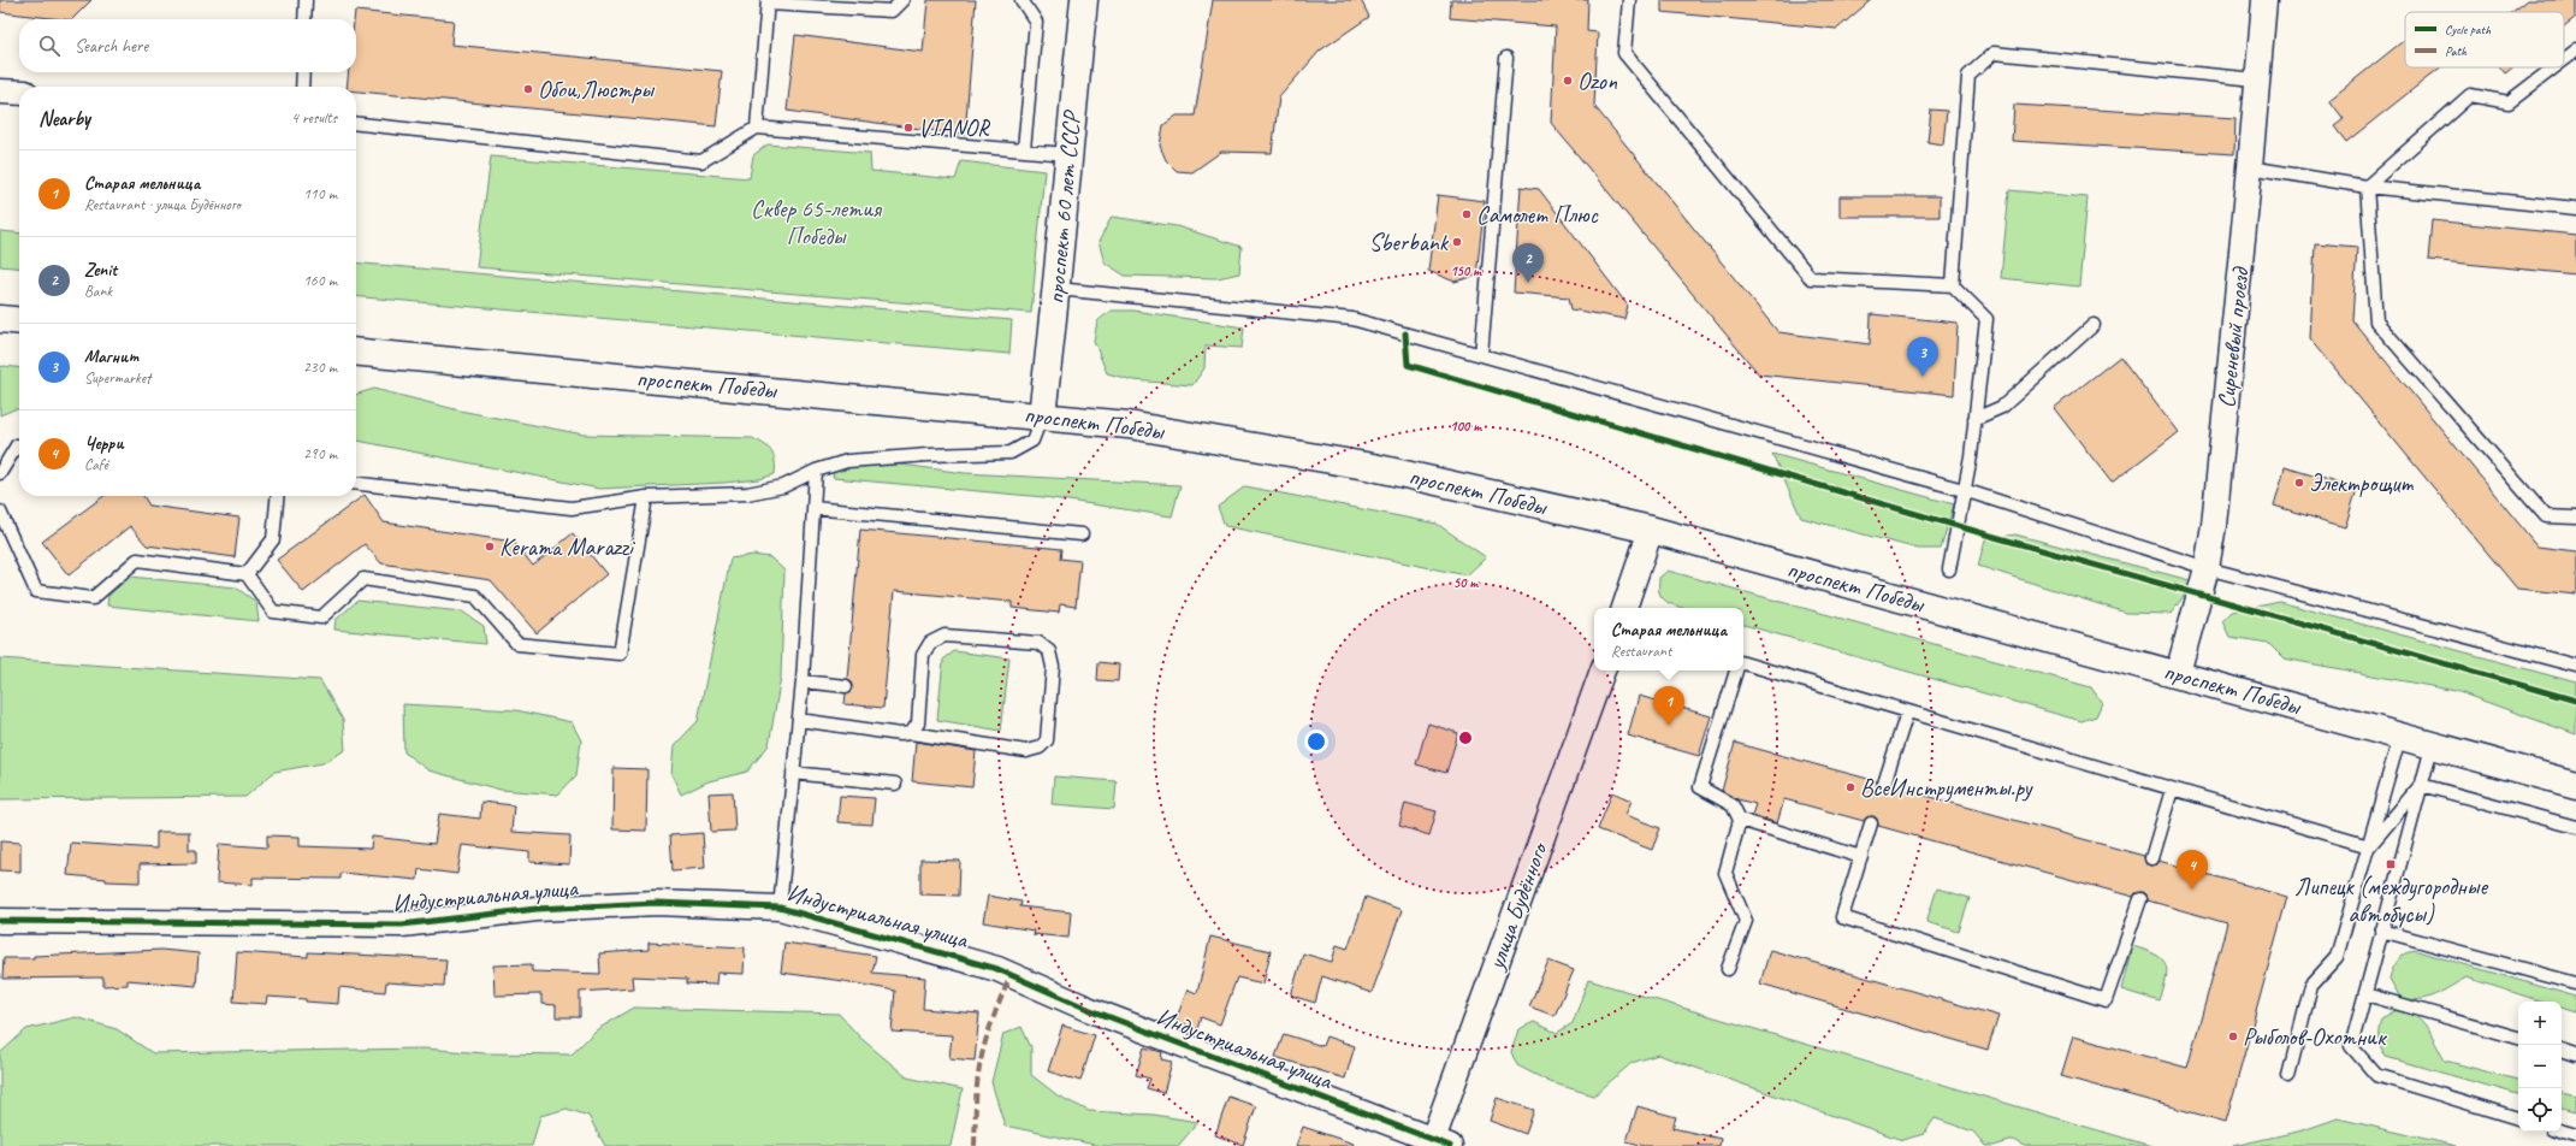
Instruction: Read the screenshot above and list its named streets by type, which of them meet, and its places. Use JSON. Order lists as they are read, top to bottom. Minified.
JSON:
{"streets":{"main road":["проспект 60 лет СССР","проспект Победы"],"street":["Сиреневый проезд","Индустриальная улица","улица Будённого"]},"crossings":[["проспект 60 лет СССР","проспект Победы"],["Сиреневый проезд","проспект Победы"],["Индустриальная улица","улица Будённого"]],"parks":["Сквер 65-летия Победы"],"places":{"other":["Ozon","Обои,Люстры","VIANOR","Самолет Плюс","Sberbank","Электрощит","Kerama Marazzi","ВсеИнструменты.ру","Рыболов-Охотник"],"transit":["Липецк (междугородные автобусы)"]},"legend":["Cycle path","Path"],"page":{"search":"Search here","heading":["Nearby","4 results"],"list":[{"mark":"1","name":"Старая мельница","note":"Restaurant · улица Будённого","value":"110 m"},{"mark":"2","name":"Zenit","note":"Bank","value":"160 m"},{"mark":"3","name":"Магнит","note":"Supermarket","value":"230 m"},{"mark":"4","name":"Черри","note":"Café","value":"290 m"}],"pins":["2","3","1","4"],"popup":["Старая мельница","Restaurant"],"map_buttons":["+","−"]},"rings":["150 m","100 m","50 m"]}
